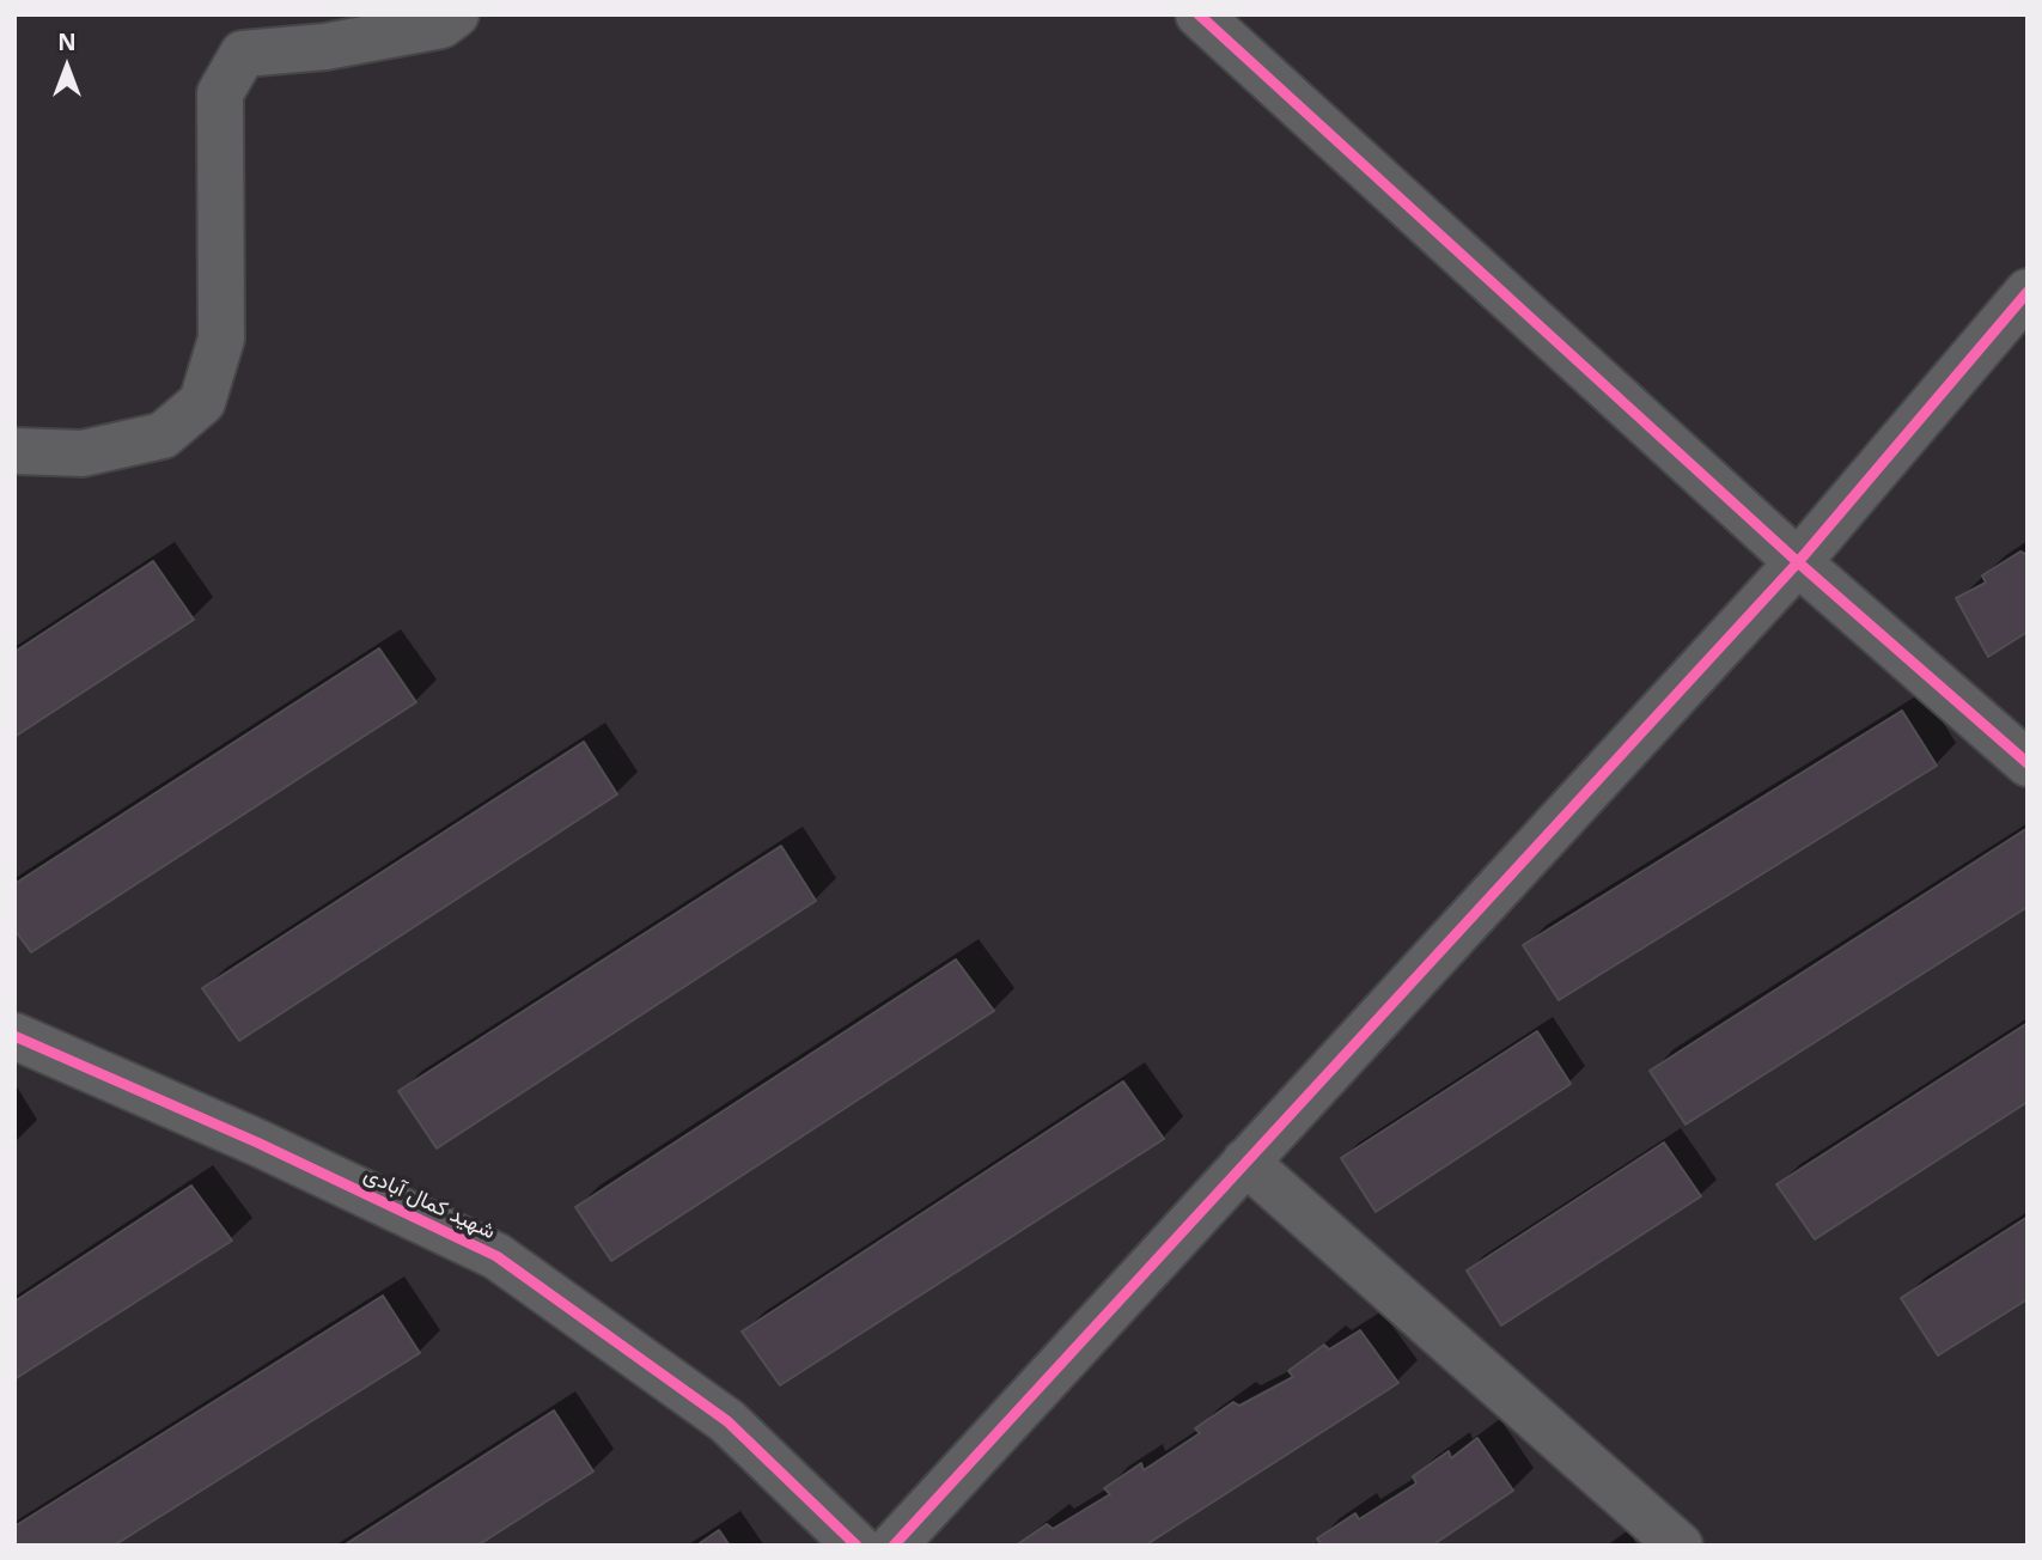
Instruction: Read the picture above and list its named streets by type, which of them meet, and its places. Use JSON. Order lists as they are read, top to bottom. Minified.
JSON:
{"streets":{"street":["شهید کمال آبادی"]},"north":"top"}
